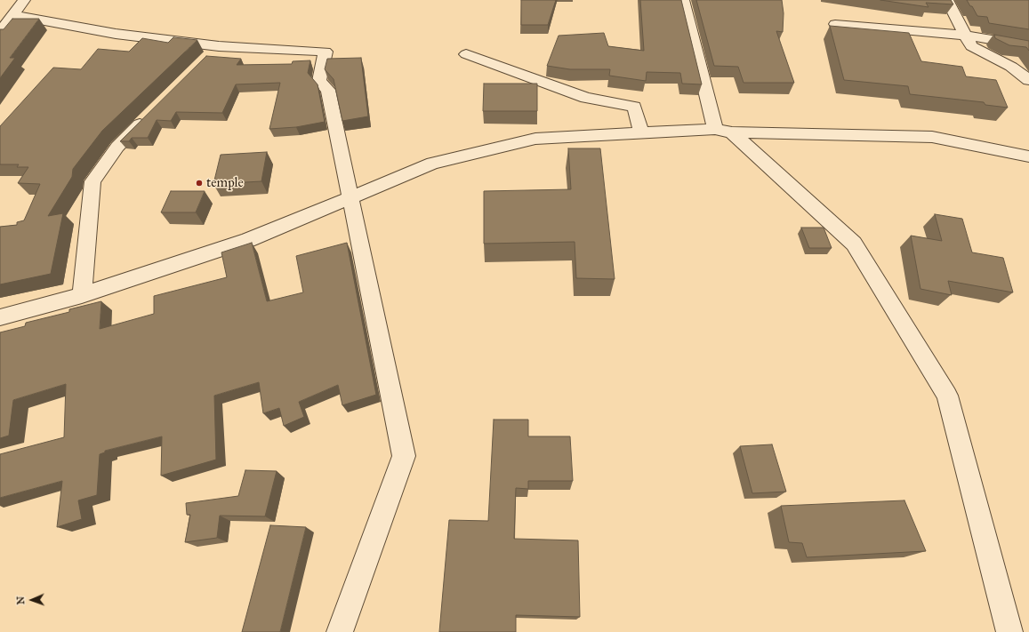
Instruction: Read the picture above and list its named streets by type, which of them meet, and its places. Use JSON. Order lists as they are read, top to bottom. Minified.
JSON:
{"places":["temple"],"north":"left"}
